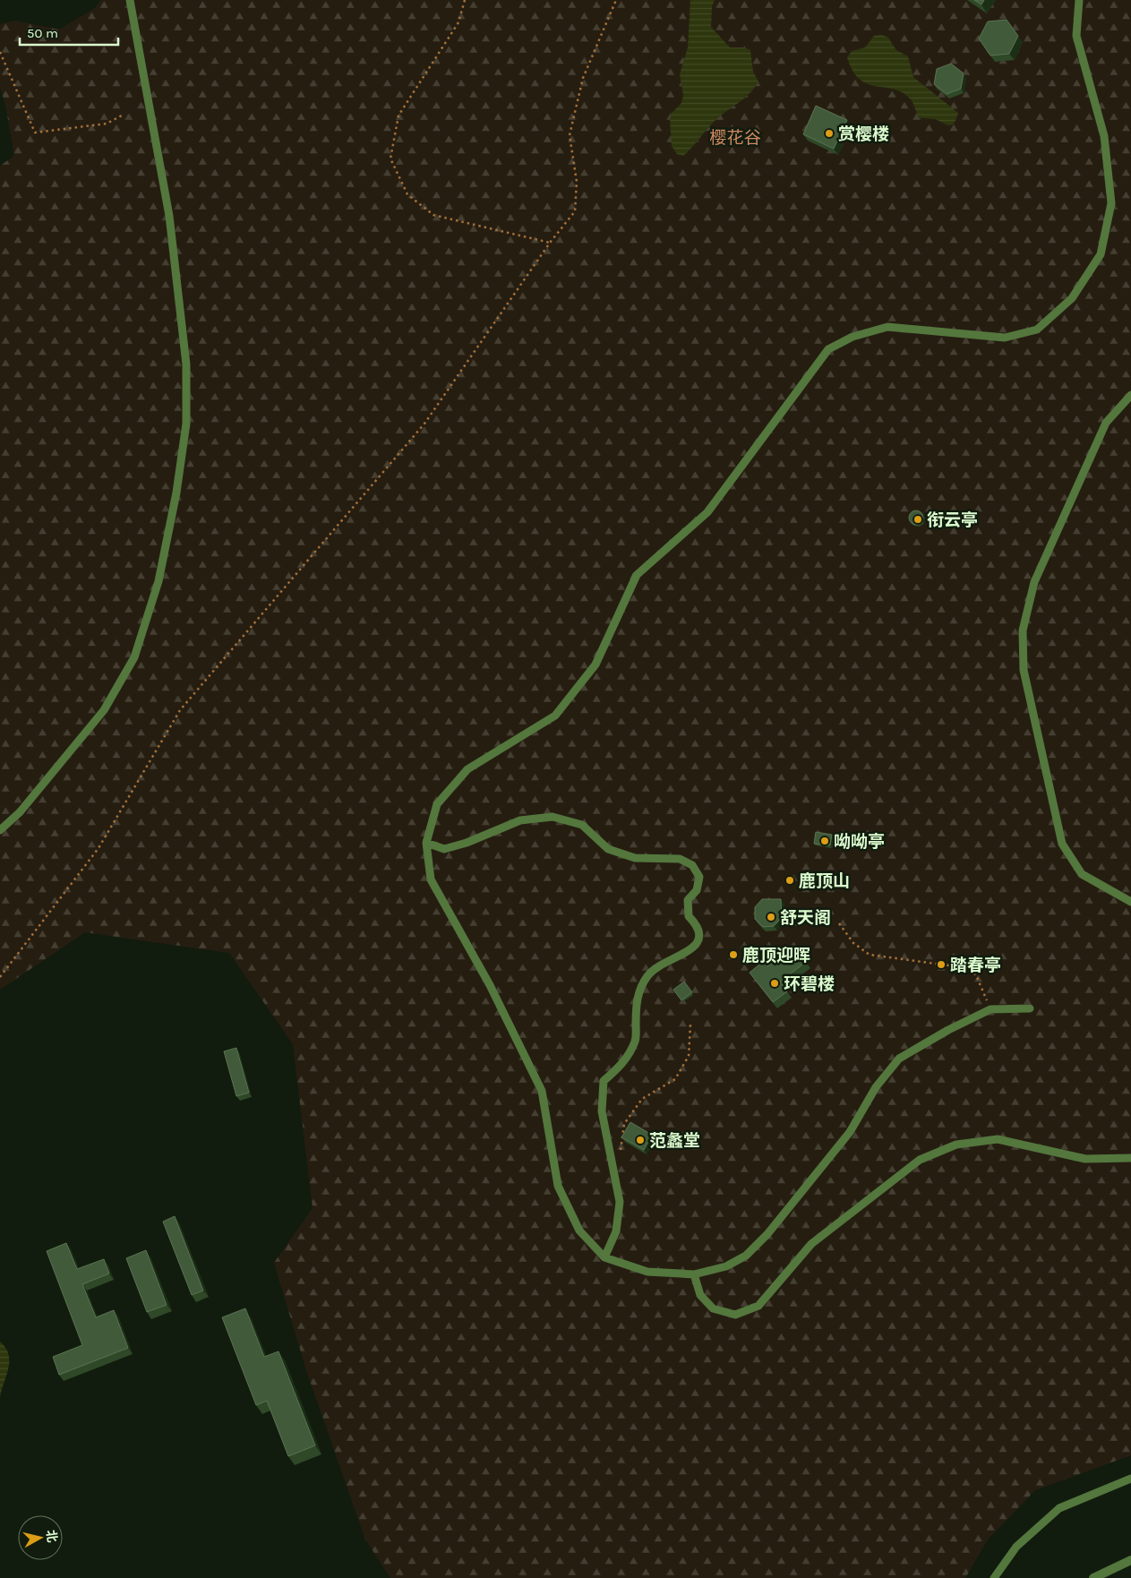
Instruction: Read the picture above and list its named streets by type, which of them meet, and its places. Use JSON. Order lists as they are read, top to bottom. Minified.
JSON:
{"parks":["樱花谷"],"places":["赏樱楼","衔云亭","呦呦亭","鹿顶山","舒天阁","鹿顶迎晖","踏春亭","环碧楼","范蠡堂"],"scale_bar":"50 m","north":"right"}
